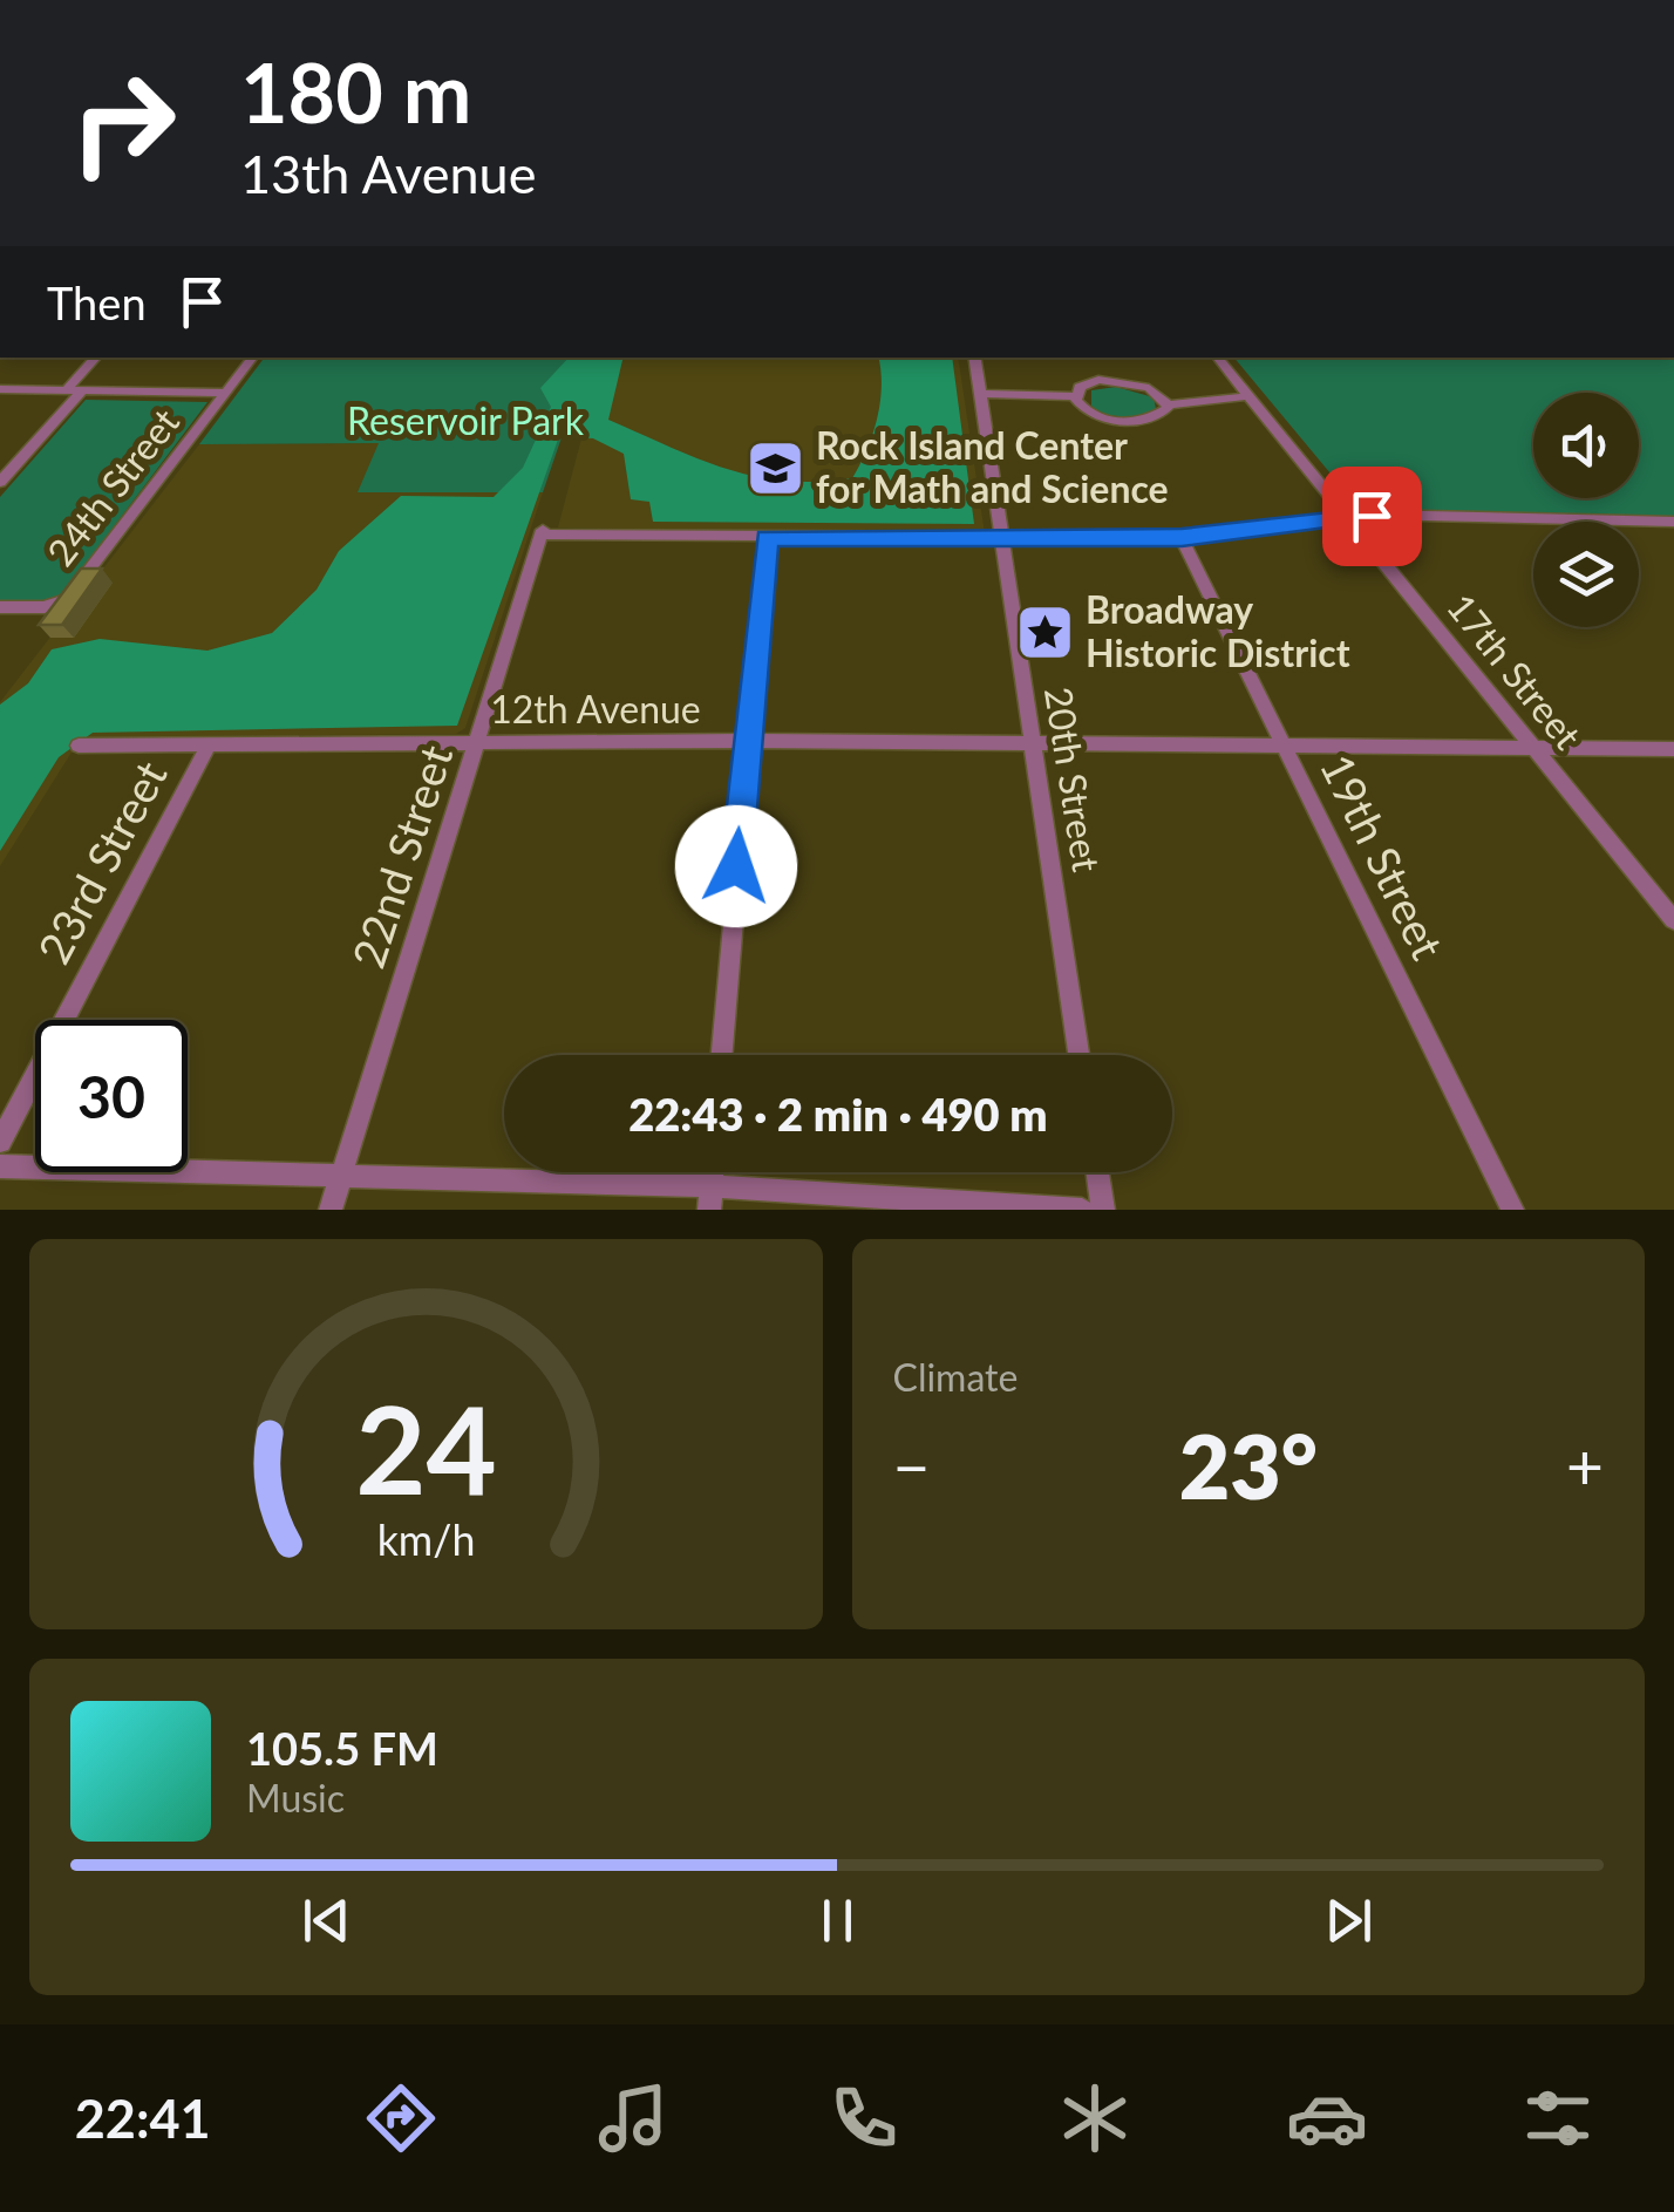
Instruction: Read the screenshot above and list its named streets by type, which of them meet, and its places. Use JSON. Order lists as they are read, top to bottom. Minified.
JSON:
{"streets":{"street":["24th Street","17th Street","12th Avenue","20th Street","22nd Street","19th Street","23rd Street"]},"crossings":[["17th Street","12th Avenue"],["12th Avenue","20th Street"],["12th Avenue","22nd Street"],["12th Avenue","19th Street"],["12th Avenue","23rd Street"]],"parks":["Reservoir Park"],"places":{"school or university":["Rock Island Center for Math and Science"],"place":["Broadway Historic District"]},"page":{"turn":["180 m","13th Avenue"],"then":"Then","limit":"30","trip":"22:43 · 2 min · 490 m","tile":"Climate","heat":["−","23°","+"],"song":["105.5 FM","Music"],"tabs":"22:41","gauge":["24","km/h"]}}
